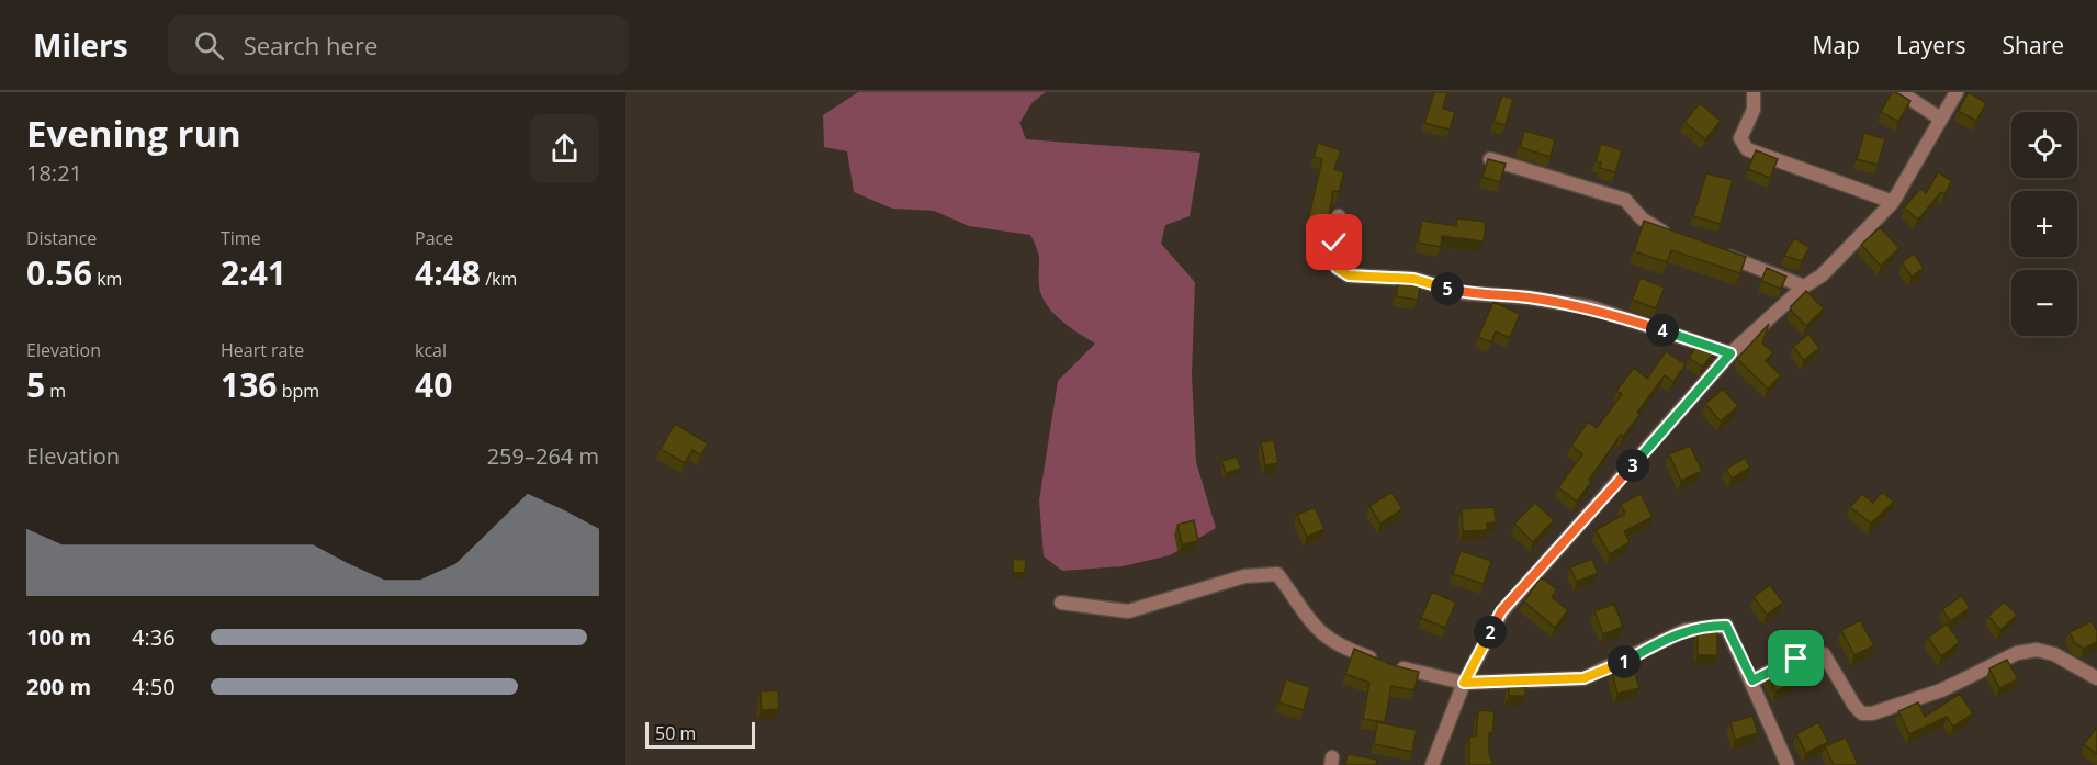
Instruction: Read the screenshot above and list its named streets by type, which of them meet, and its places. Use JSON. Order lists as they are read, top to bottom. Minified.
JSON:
{"scale_bar":"50 m","page":{"header":"Milers","search":"Search here","nav":["Map","Layers","Share"],"heading":["Evening run","18:21"],"map_buttons":["+","−"],"stats":[["Distance","0.56 km"],["Time","2:41"],["Pace","4:48 /km"],["Elevation","5 m"],["Heart rate","136 bpm"],["kcal","40"]],"pins":["5","4","3","2","1"],"chart":["Elevation","259–264 m"],"list":[{"name":"100 m","note":"4:36"},{"name":"200 m","note":"4:50"}],"scale":"50 m"}}
